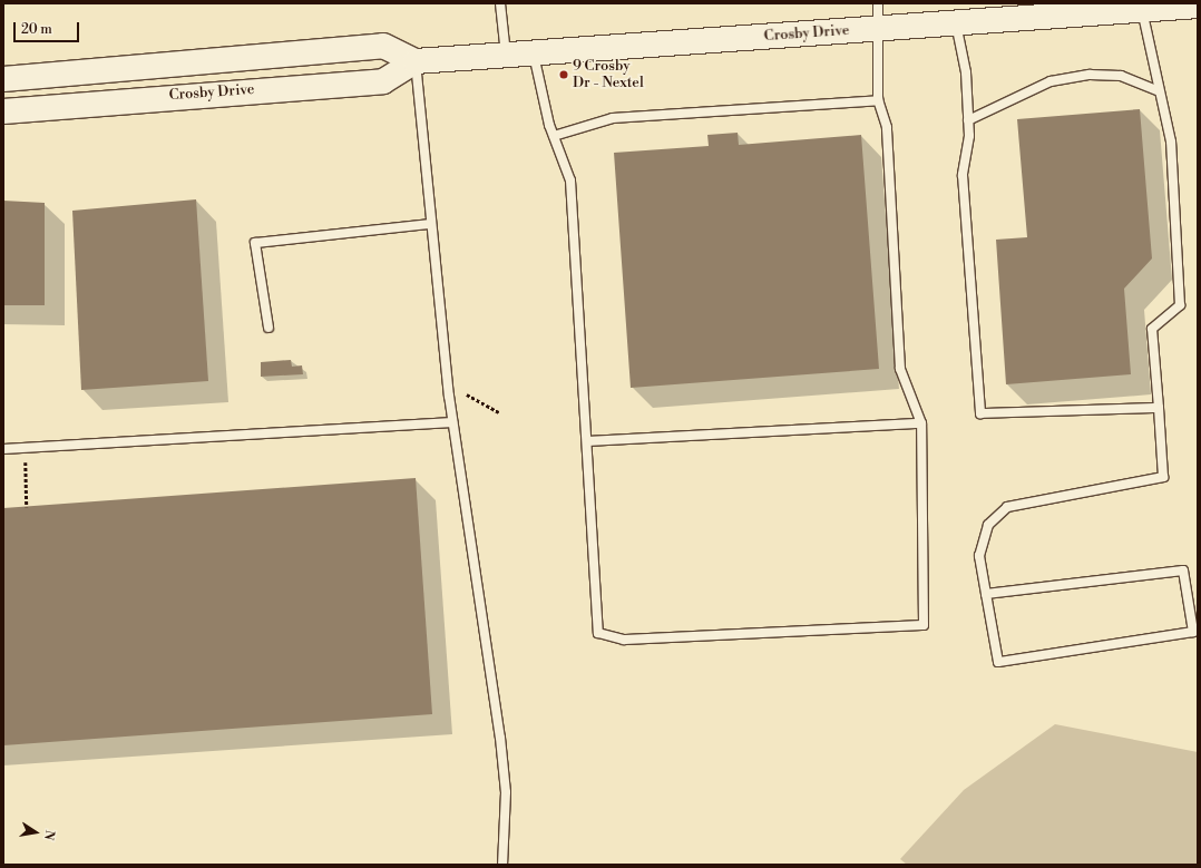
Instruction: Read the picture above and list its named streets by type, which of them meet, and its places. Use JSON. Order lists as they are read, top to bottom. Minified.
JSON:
{"streets":{"main road":["Crosby Drive"]},"places":["9 Crosby Dr - Nextel"],"scale_bar":"20 m","north":"right"}
